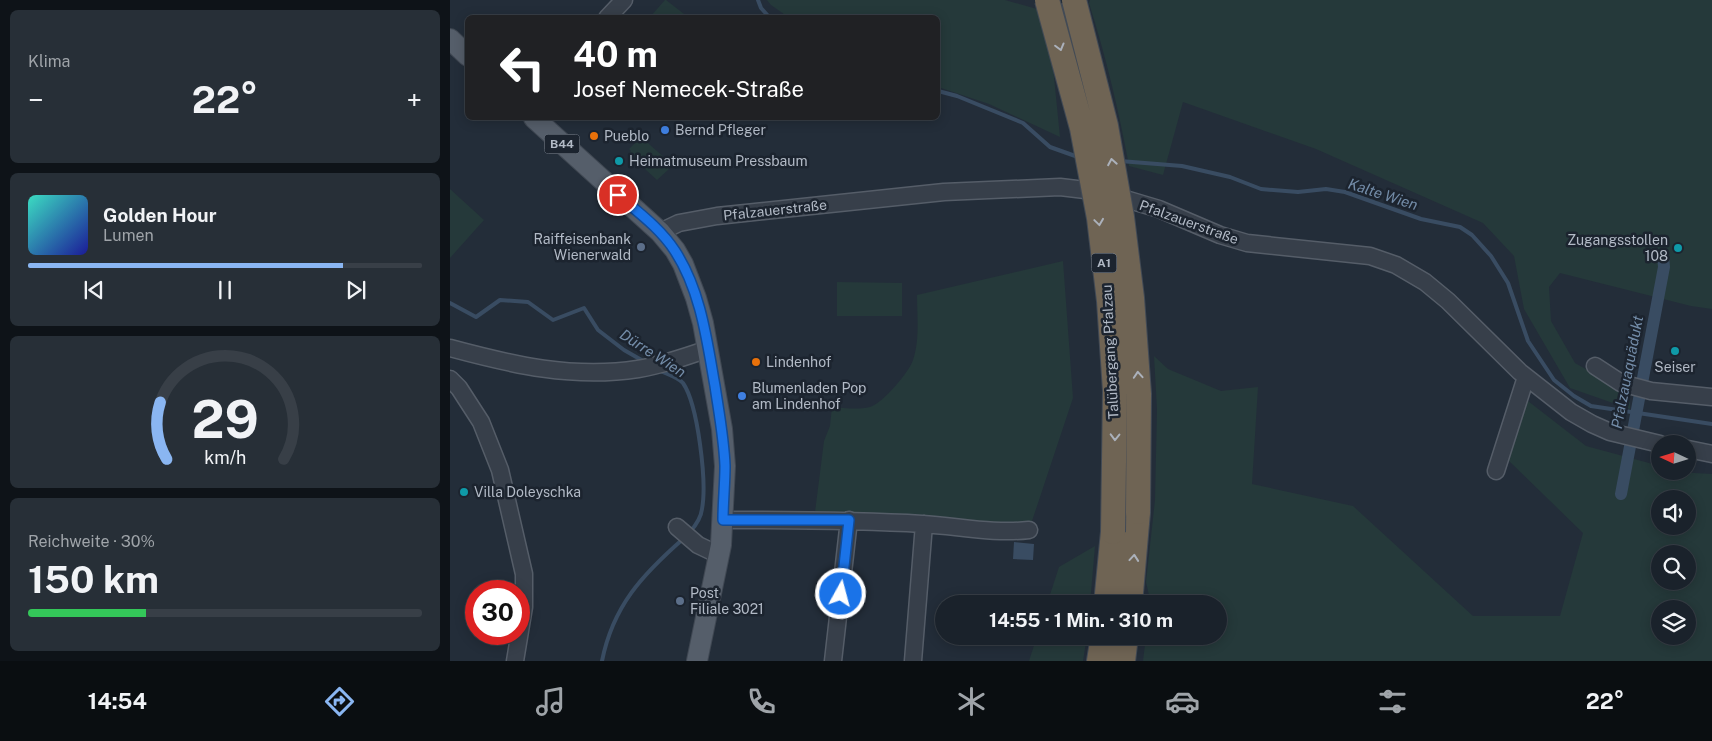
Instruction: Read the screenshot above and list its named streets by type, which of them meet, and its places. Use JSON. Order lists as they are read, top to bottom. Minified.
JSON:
{"streets":{"highway":["A1","Talübergang Pfalzau"],"main road":["B44"],"street":["Pfalzauerstraße"]},"crossings":[["B44","Pfalzauerstraße"]],"water":["Kalte Wien","Dürre Wien","Pfalzauaquädukt"],"places":["Bernd Pfleger","Pueblo","Heimatmuseum Pressbaum","Raiffeisenbank Wienerwald","Zugangsstollen 108","Seiser","Lindenhof","Blumenladen Pop am Lindenhof","Villa Doleyschka","Post Filiale 3021"],"north":"left","page":{"tile":["Klima",["Reichweite · 30%","150 km"]],"turn":["40 m","Josef Nemecek-Straße"],"heat":["−","22°","+"],"song":["Golden Hour","Lumen"],"limit":"30","trip":"14:55 · 1 Min. · 310 m","tabs":["14:54","22°"],"gauge":["29","km/h"]}}
